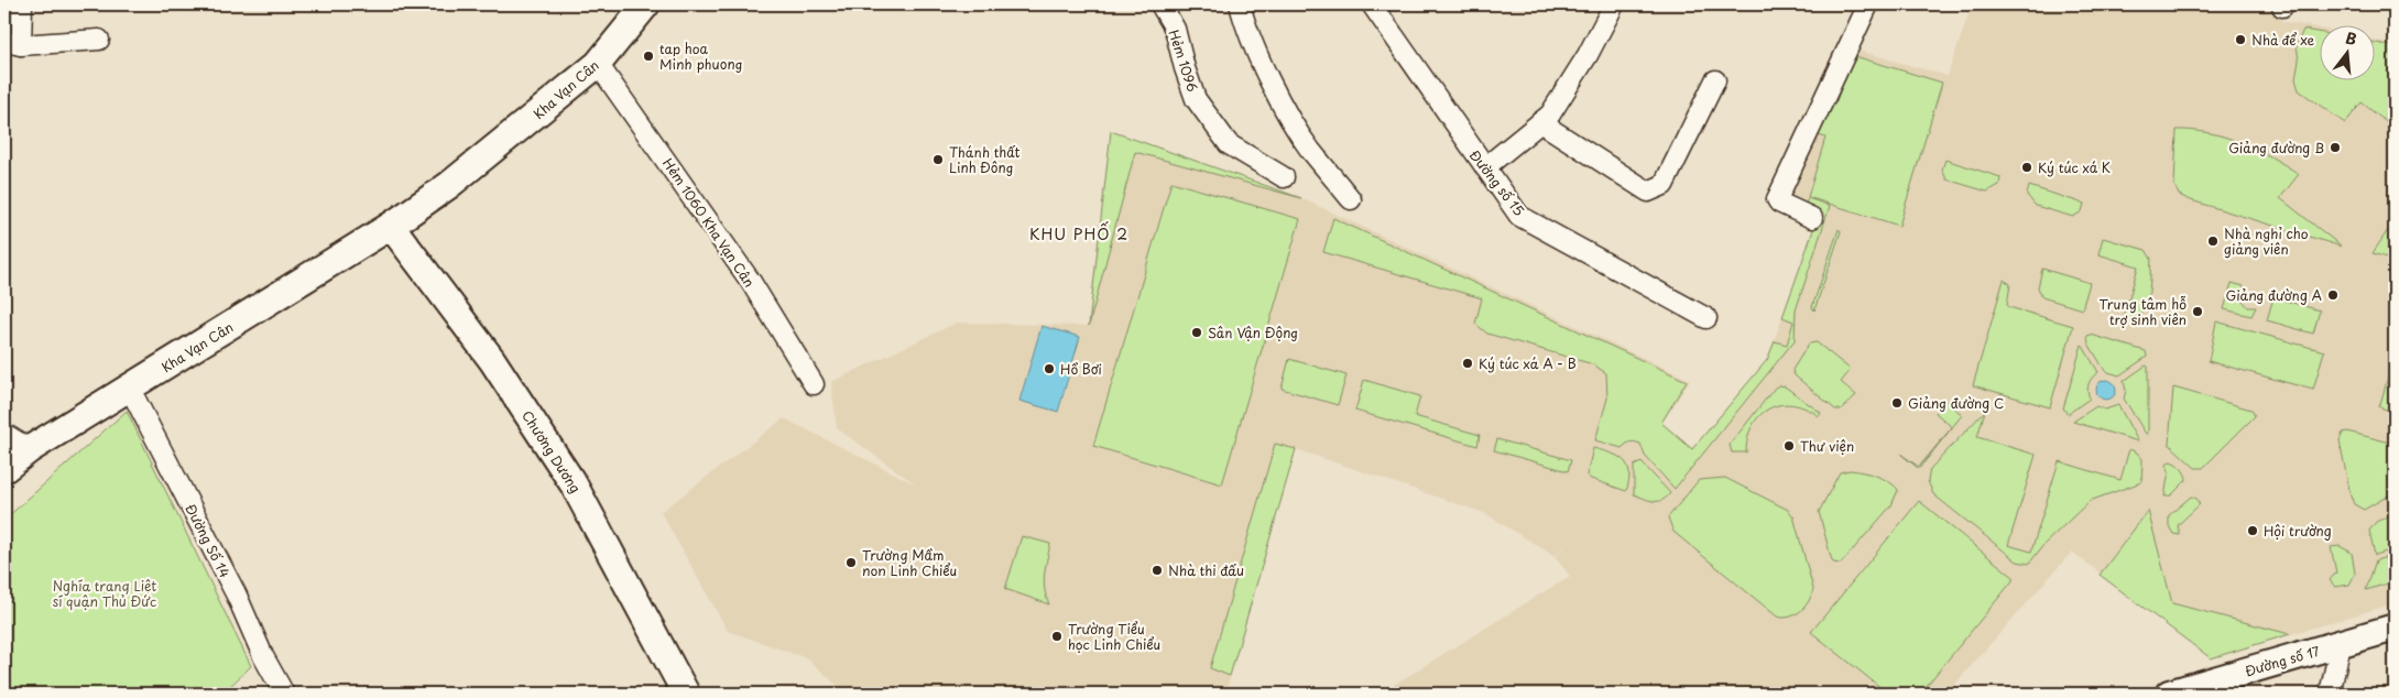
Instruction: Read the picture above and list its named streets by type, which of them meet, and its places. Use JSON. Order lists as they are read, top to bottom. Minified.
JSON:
{"streets":{"main road":["Kha Vạn Cân","Chương Dương","Đường số 17"],"street":["Hẻm 1096","Đường số 15","Hẻm 1060 Kha Vạn Cân","Đường Số 14"]},"crossings":[["Kha Vạn Cân","Hẻm 1060 Kha Vạn Cân"],["Kha Vạn Cân","Chương Dương"],["Kha Vạn Cân","Đường Số 14"]],"districts":["KHU PHỐ 2"],"parks":["Nghĩa trang Liệt sĩ quận Thủ Đức"],"places":["Nhà để xe","tap hoa Minh phuong","Giảng đường B","Thánh thất Linh Đông","Ký túc xá K","Nhà nghỉ cho giảng viên","Giảng đường A","Trung tâm hỗ trợ sinh viên","Sân Vận Động","Ký túc xá A - B","Hồ Bơi","Giảng đường C","Thư viện","Hội trường","Trường Mầm non Linh Chiểu","Nhà thi đấu","Trường Tiểu học Linh Chiểu"],"north":"top"}
